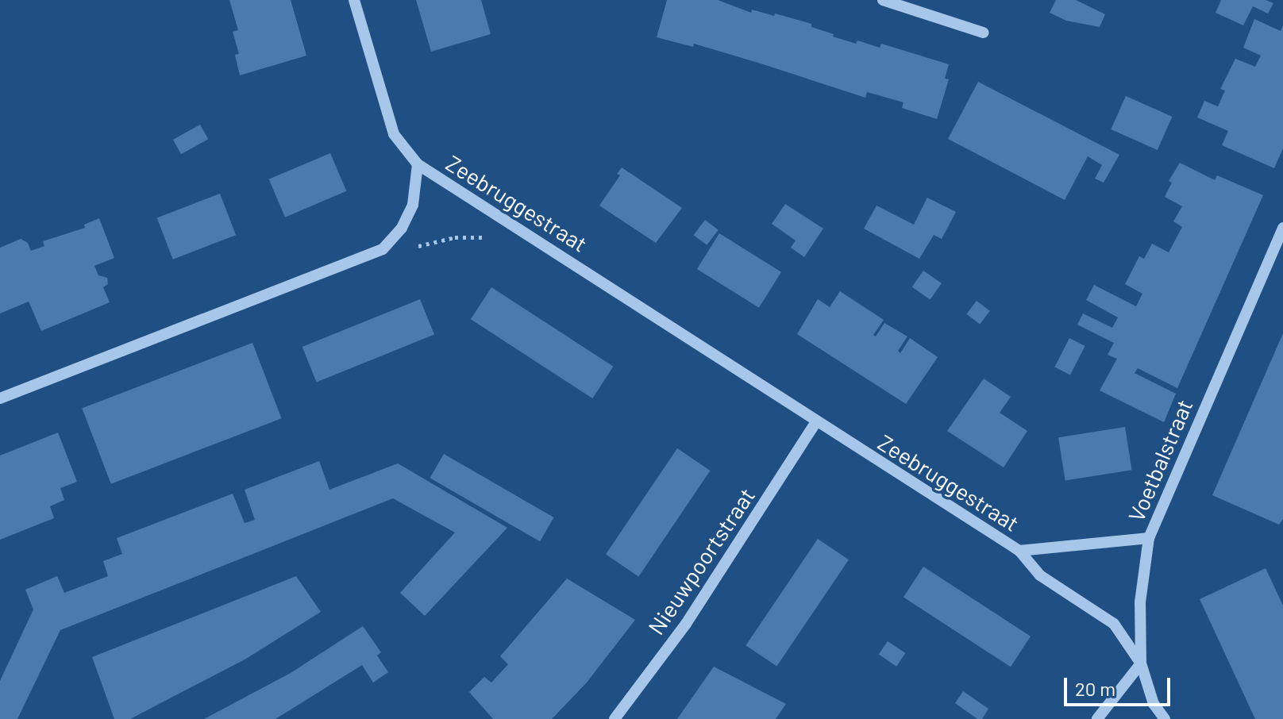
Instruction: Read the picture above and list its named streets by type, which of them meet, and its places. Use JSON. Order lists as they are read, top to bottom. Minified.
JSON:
{"streets":{"street":["Zeebruggestraat","Voetbalstraat","Nieuwpoortstraat"]},"crossings":[["Zeebruggestraat","Voetbalstraat"],["Zeebruggestraat","Nieuwpoortstraat"]],"scale_bar":"20 m"}
